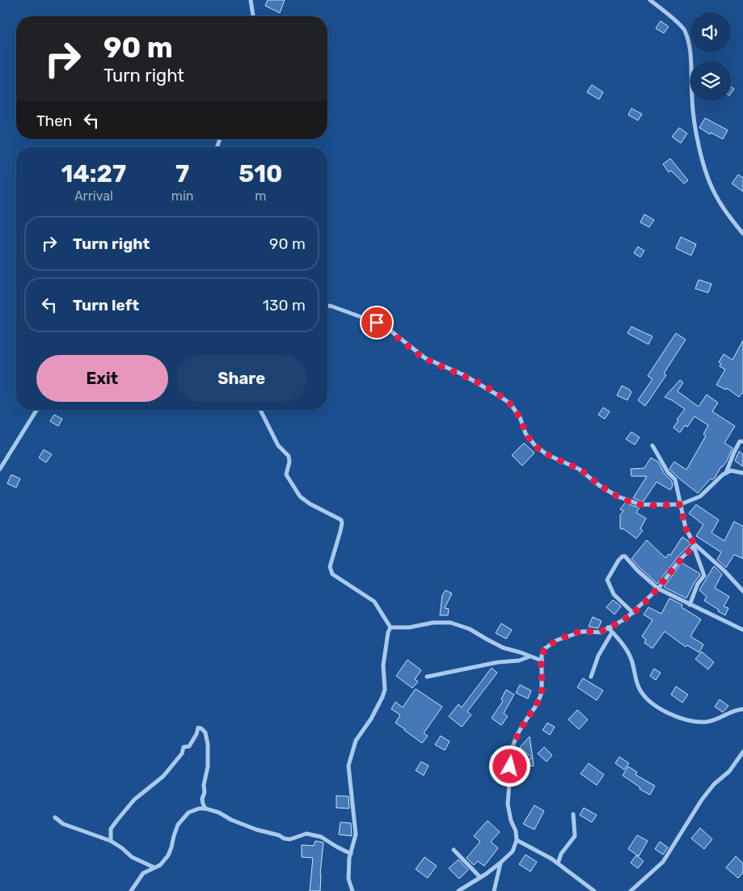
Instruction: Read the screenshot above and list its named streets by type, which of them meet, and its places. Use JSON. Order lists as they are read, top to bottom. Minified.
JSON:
{"page":{"turn":["90 m","Turn right"],"then":"Then","eta":["14:27","Arrival","7","min","510","m"],"list":[{"name":"Turn right","value":"90 m"},{"name":"Turn left","value":"130 m"}],"buttons":["Exit","Share"]}}
